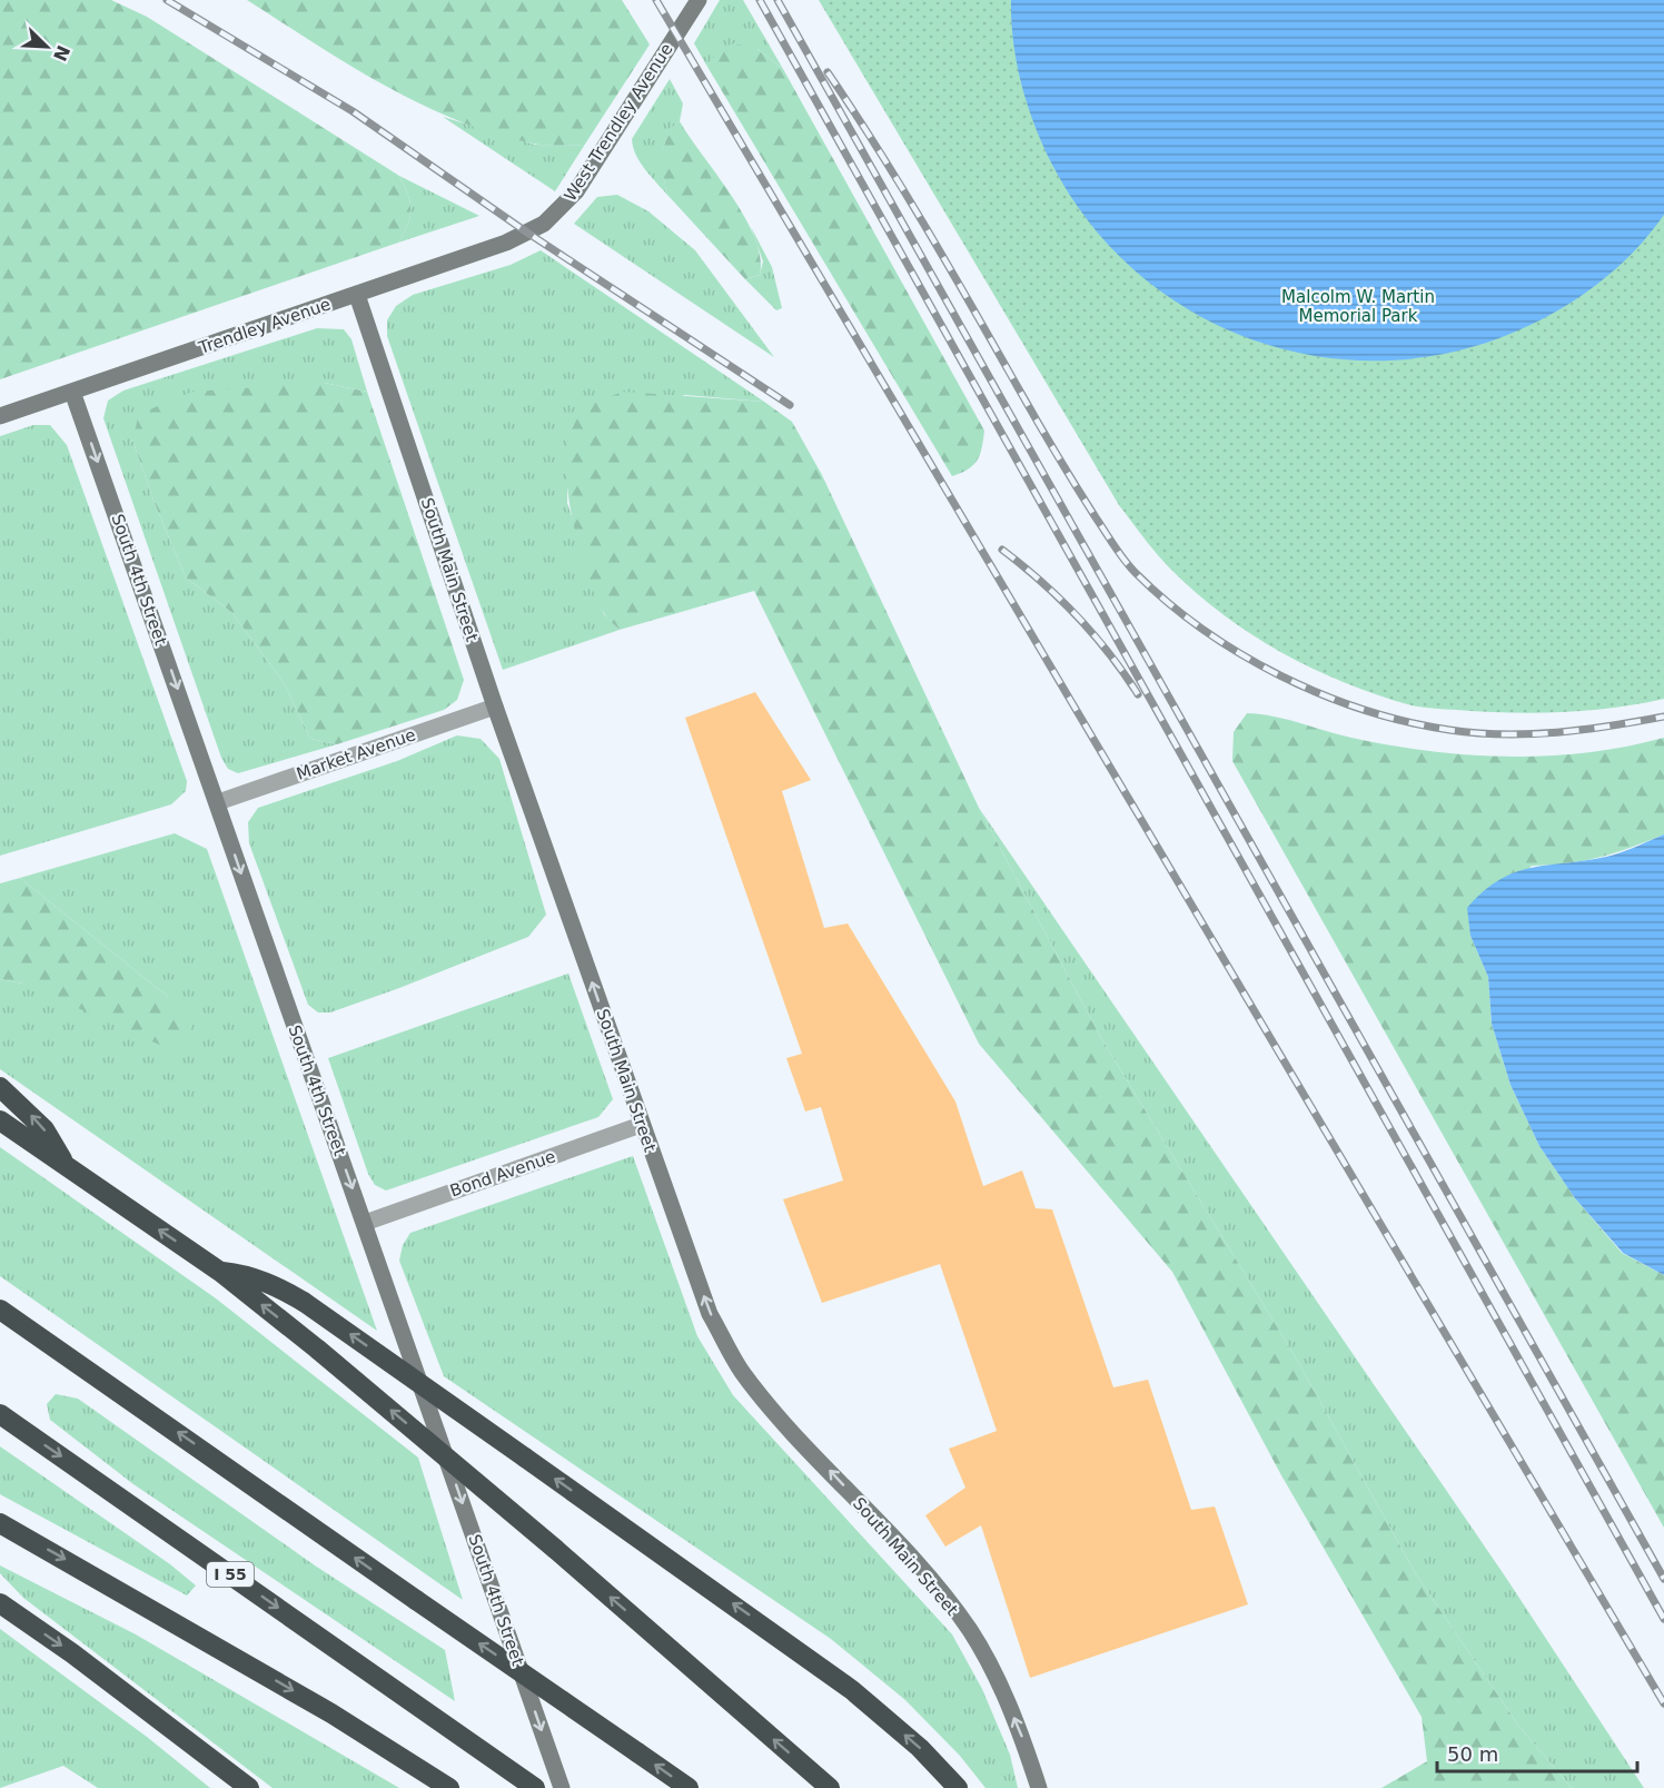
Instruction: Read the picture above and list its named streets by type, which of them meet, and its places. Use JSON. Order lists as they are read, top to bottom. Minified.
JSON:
{"streets":{"highway":["I 55"],"street":["West Trendley Avenue","Trendley Avenue","South Main Street","South 4th Street","Market Avenue","Bond Avenue"]},"crossings":[["West Trendley Avenue","Trendley Avenue"],["Trendley Avenue","South Main Street"],["Trendley Avenue","South 4th Street"],["South Main Street","Market Avenue"],["South Main Street","Bond Avenue"],["South 4th Street","Market Avenue"],["South 4th Street","Bond Avenue"]],"one_way":["South Main Street","South 4th Street"],"parks":["Malcolm W. Martin Memorial Park"],"scale_bar":"50 m","north":"bottom right"}
